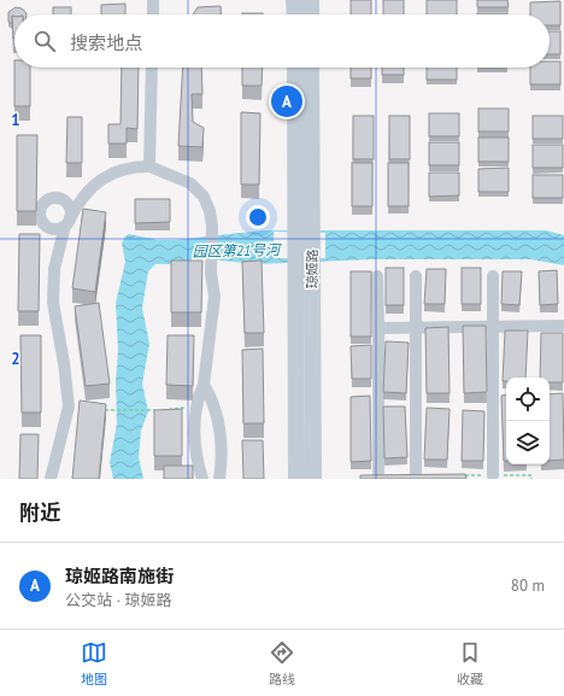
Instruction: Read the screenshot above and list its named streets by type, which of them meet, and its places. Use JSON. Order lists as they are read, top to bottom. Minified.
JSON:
{"streets":{"main road":["琼姬路"]},"water":["园区第21号河"],"page":{"search":"搜索地点","pins":"A","heading":"附近","list":[{"mark":"A","name":"琼姬路南施街","note":"公交站 · 琼姬路","value":"80 m"}],"nav":["地图","路线","收藏"]},"grid":{"rows":["1","2"]}}
